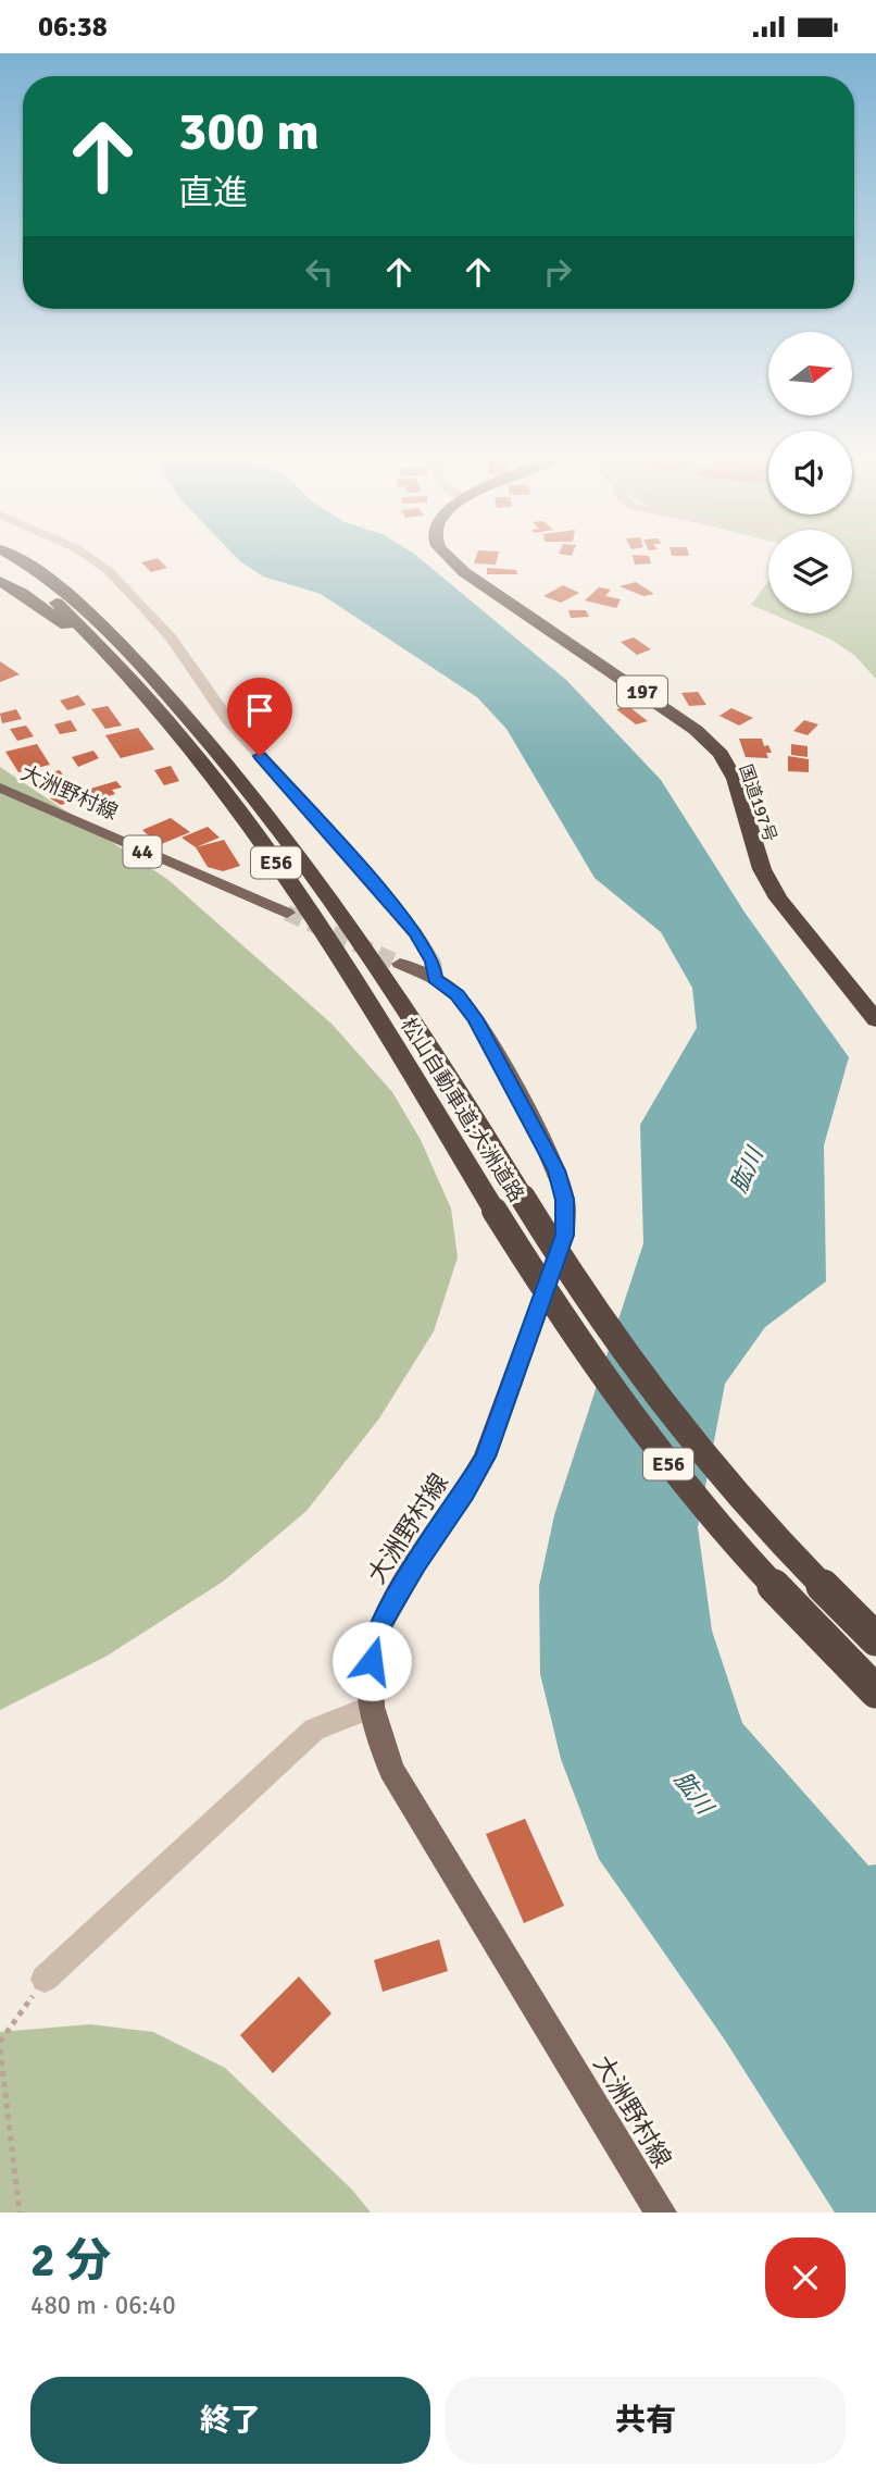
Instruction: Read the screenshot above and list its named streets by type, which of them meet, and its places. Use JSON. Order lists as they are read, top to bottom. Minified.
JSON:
{"streets":{"highway":["197","国道197号","E56","松山自動車道;大洲道路"],"main road":["大洲野村線","44"]},"water":["肱川"],"north":"right","page":{"status":"06:38","turn":["300 m","直進"],"heading":["2 分","480 m · 06:40"],"buttons":["終了","共有"]}}
